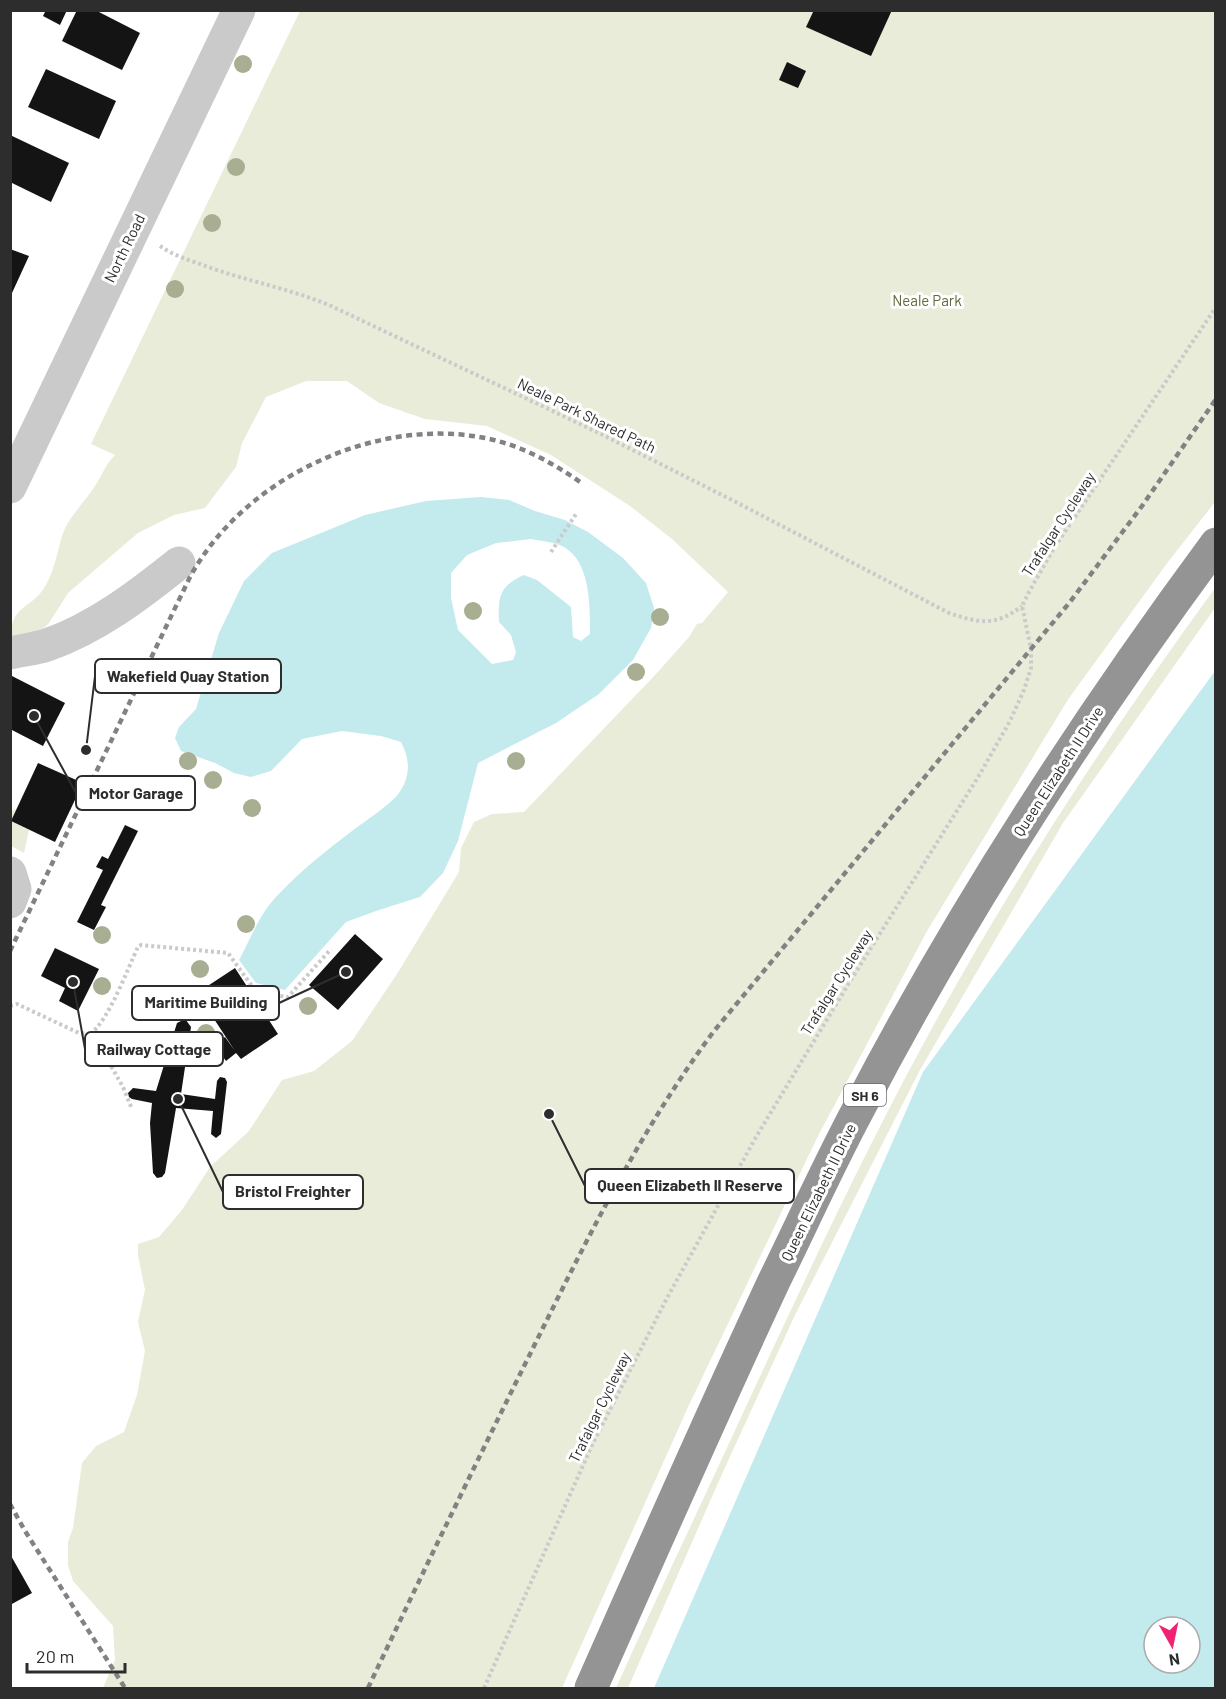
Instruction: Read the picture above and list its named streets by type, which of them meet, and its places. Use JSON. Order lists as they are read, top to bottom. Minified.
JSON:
{"streets":{"highway":["Queen Elizabeth II Drive","SH 6"],"street":["North Road"],"path":["Neale Park Shared Path","Trafalgar Cycleway"]},"crossings":[["North Road","Neale Park Shared Path"],["Neale Park Shared Path","Trafalgar Cycleway"]],"parks":["Neale Park"],"places":["Motor Garage","Wakefield Quay Station","Maritime Building","Railway Cottage","Bristol Freighter","Queen Elizabeth ll Reserve"],"scale_bar":"20 m","north":"bottom"}
